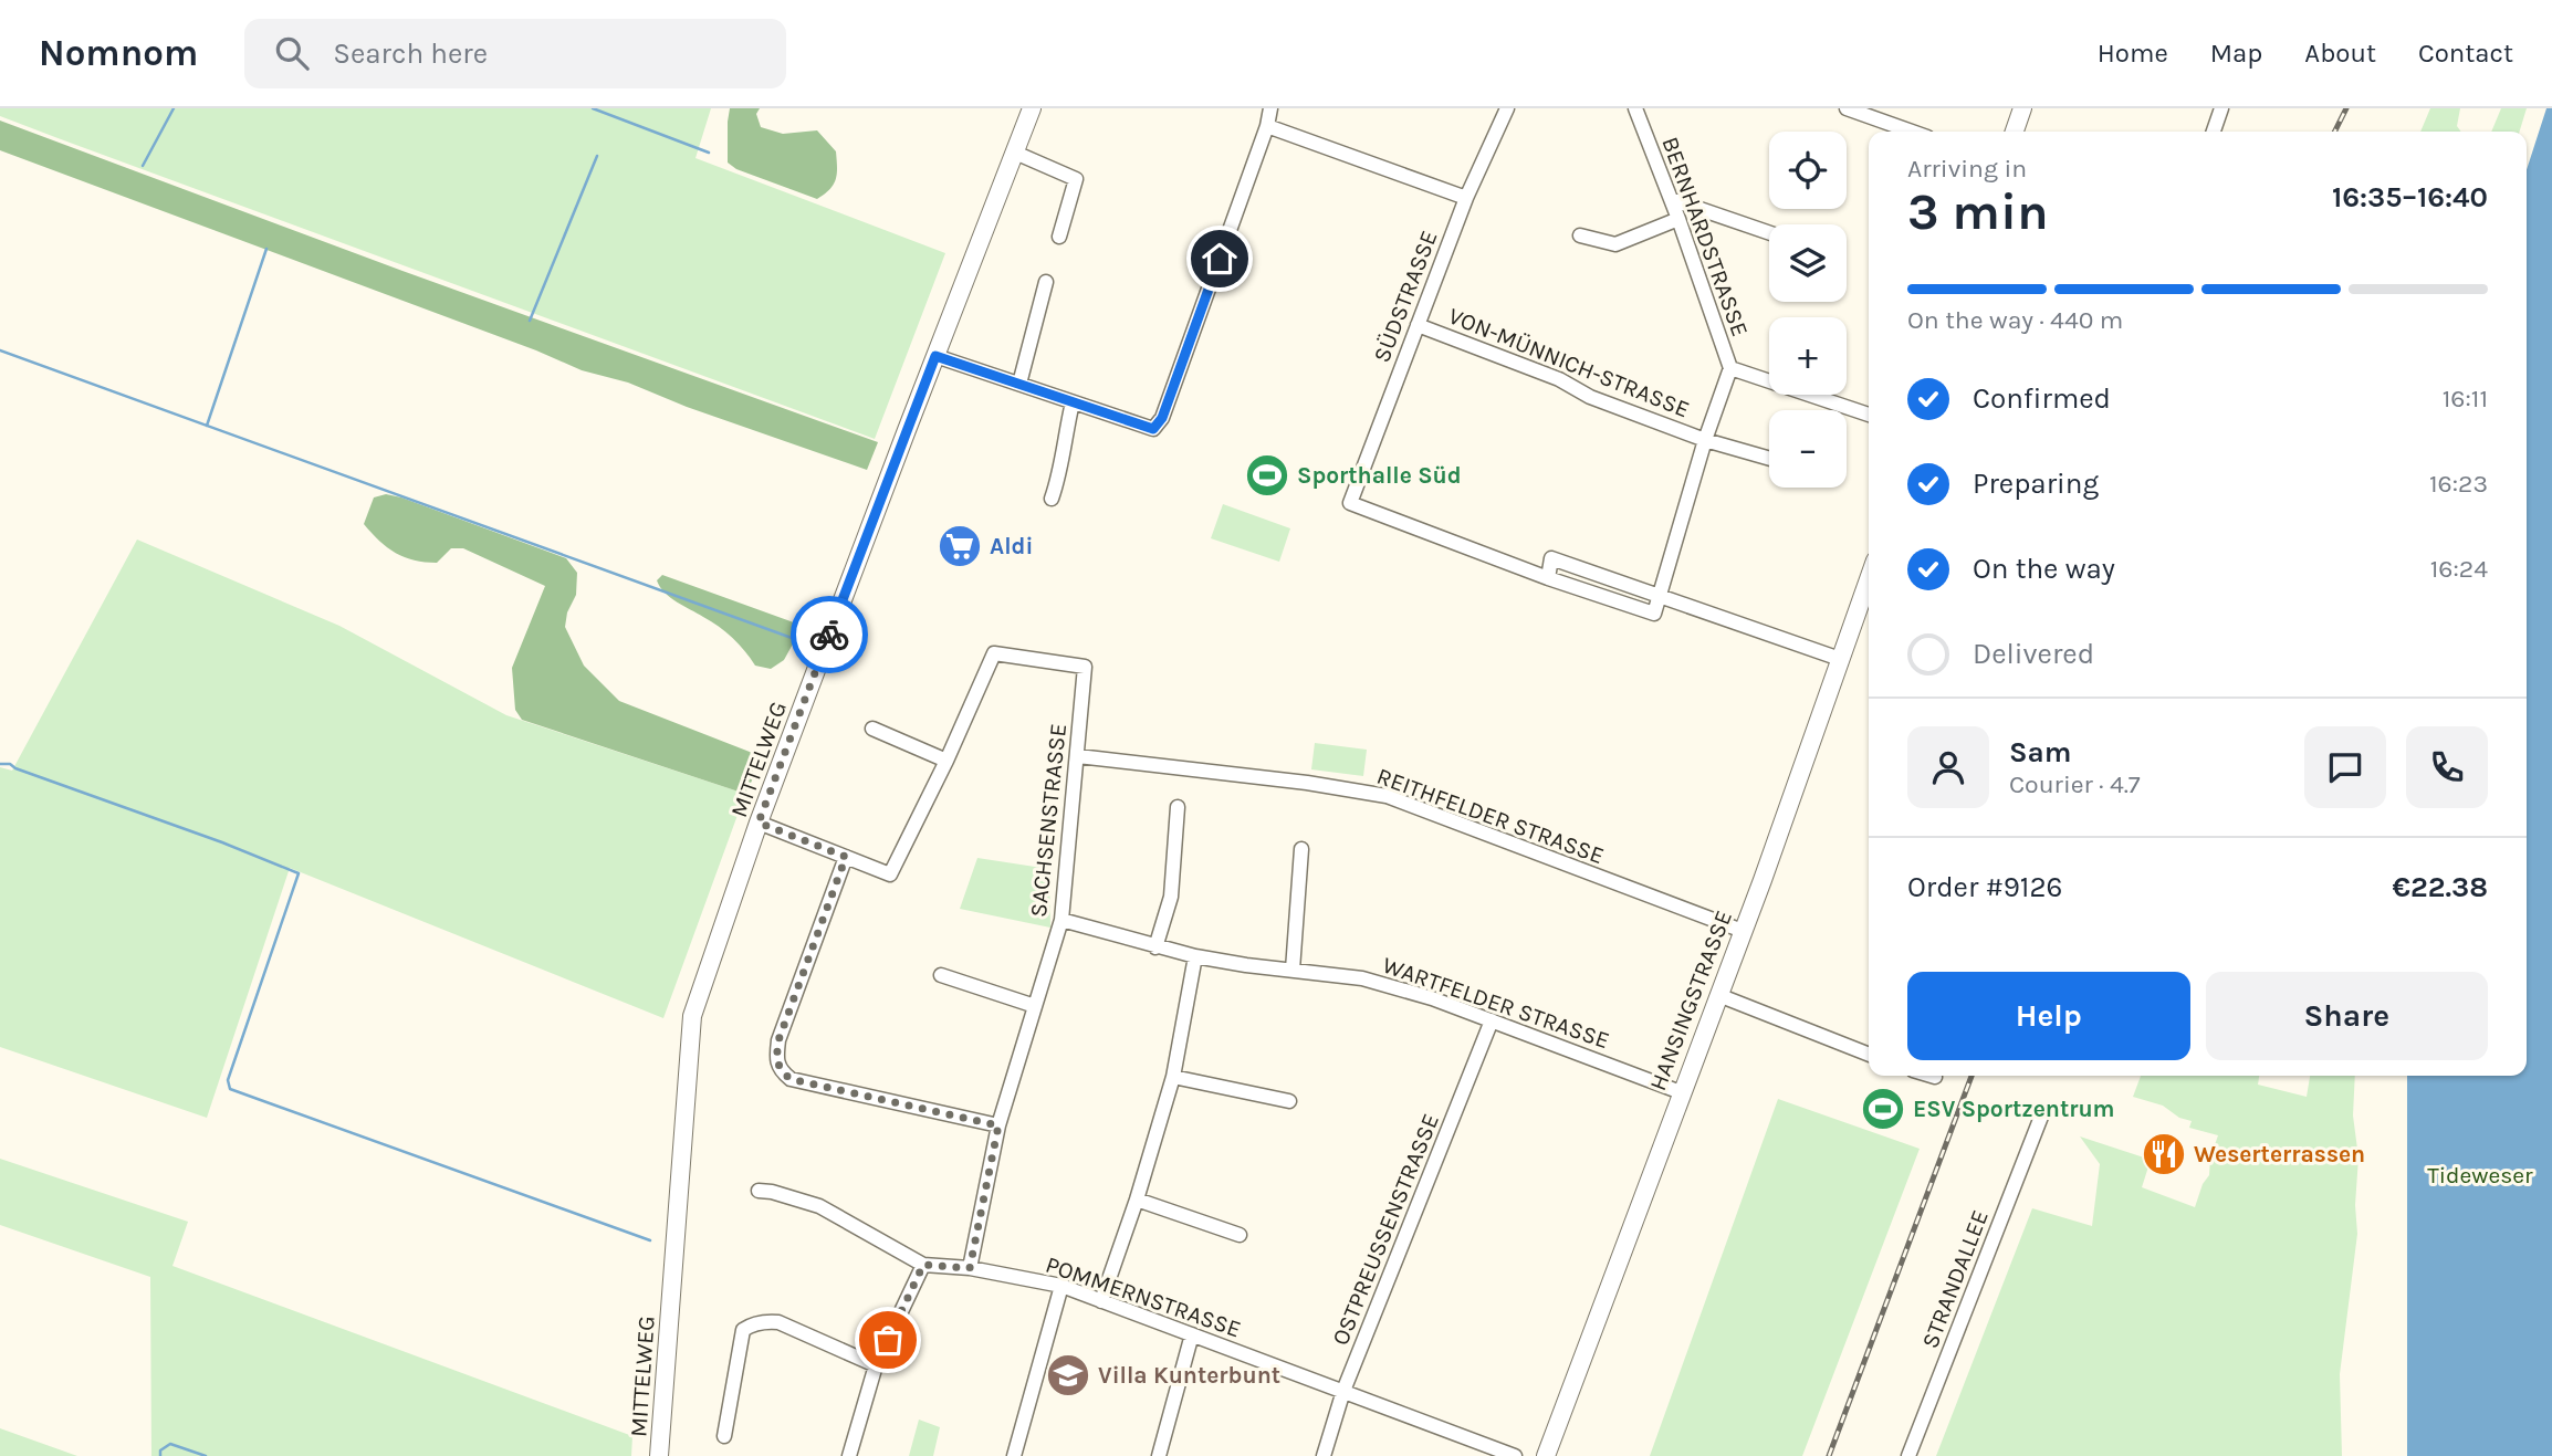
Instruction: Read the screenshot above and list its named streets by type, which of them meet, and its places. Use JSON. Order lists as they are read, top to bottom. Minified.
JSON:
{"streets":{"street":["BERNHARDSTRASSE","SÜDSTRASSE","VON-MÜNNICH-STRASSE","MITTELWEG","REITHFELDER STRASSE","SACHSENSTRASSE","HANSINGSTRASSE","WARTFELDER STRASSE","OSTPREUSSENSTRASSE","STRANDALLEE","POMMERNSTRASSE"]},"crossings":[["SÜDSTRASSE","VON-MÜNNICH-STRASSE"],["MITTELWEG","SACHSENSTRASSE"],["REITHFELDER STRASSE","SACHSENSTRASSE"],["REITHFELDER STRASSE","HANSINGSTRASSE"],["SACHSENSTRASSE","WARTFELDER STRASSE"],["SACHSENSTRASSE","POMMERNSTRASSE"],["HANSINGSTRASSE","WARTFELDER STRASSE"],["WARTFELDER STRASSE","OSTPREUSSENSTRASSE"],["OSTPREUSSENSTRASSE","POMMERNSTRASSE"]],"parks":["Tideweser"],"places":{"sports":["Sporthalle Süd","ESV Sportzentrum"],"supermarket":["Aldi"],"restaurant":["Weserterrassen"],"school or university":["Villa Kunterbunt"]},"page":{"header":"Nomnom","search":"Search here","nav":["Home","Map","About","Contact"],"map_buttons":["+","−"],"heading":["3 min","Arriving in","16:35–16:40"],"panel":["Sam","Courier · 4.7","Order #9126","€22.38"],"bar":"On the way · 440 m","list":[["Confirmed","16:11"],["Preparing","16:23"],["On the way","16:24"],"Delivered"],"buttons":["Help","Share"]}}
